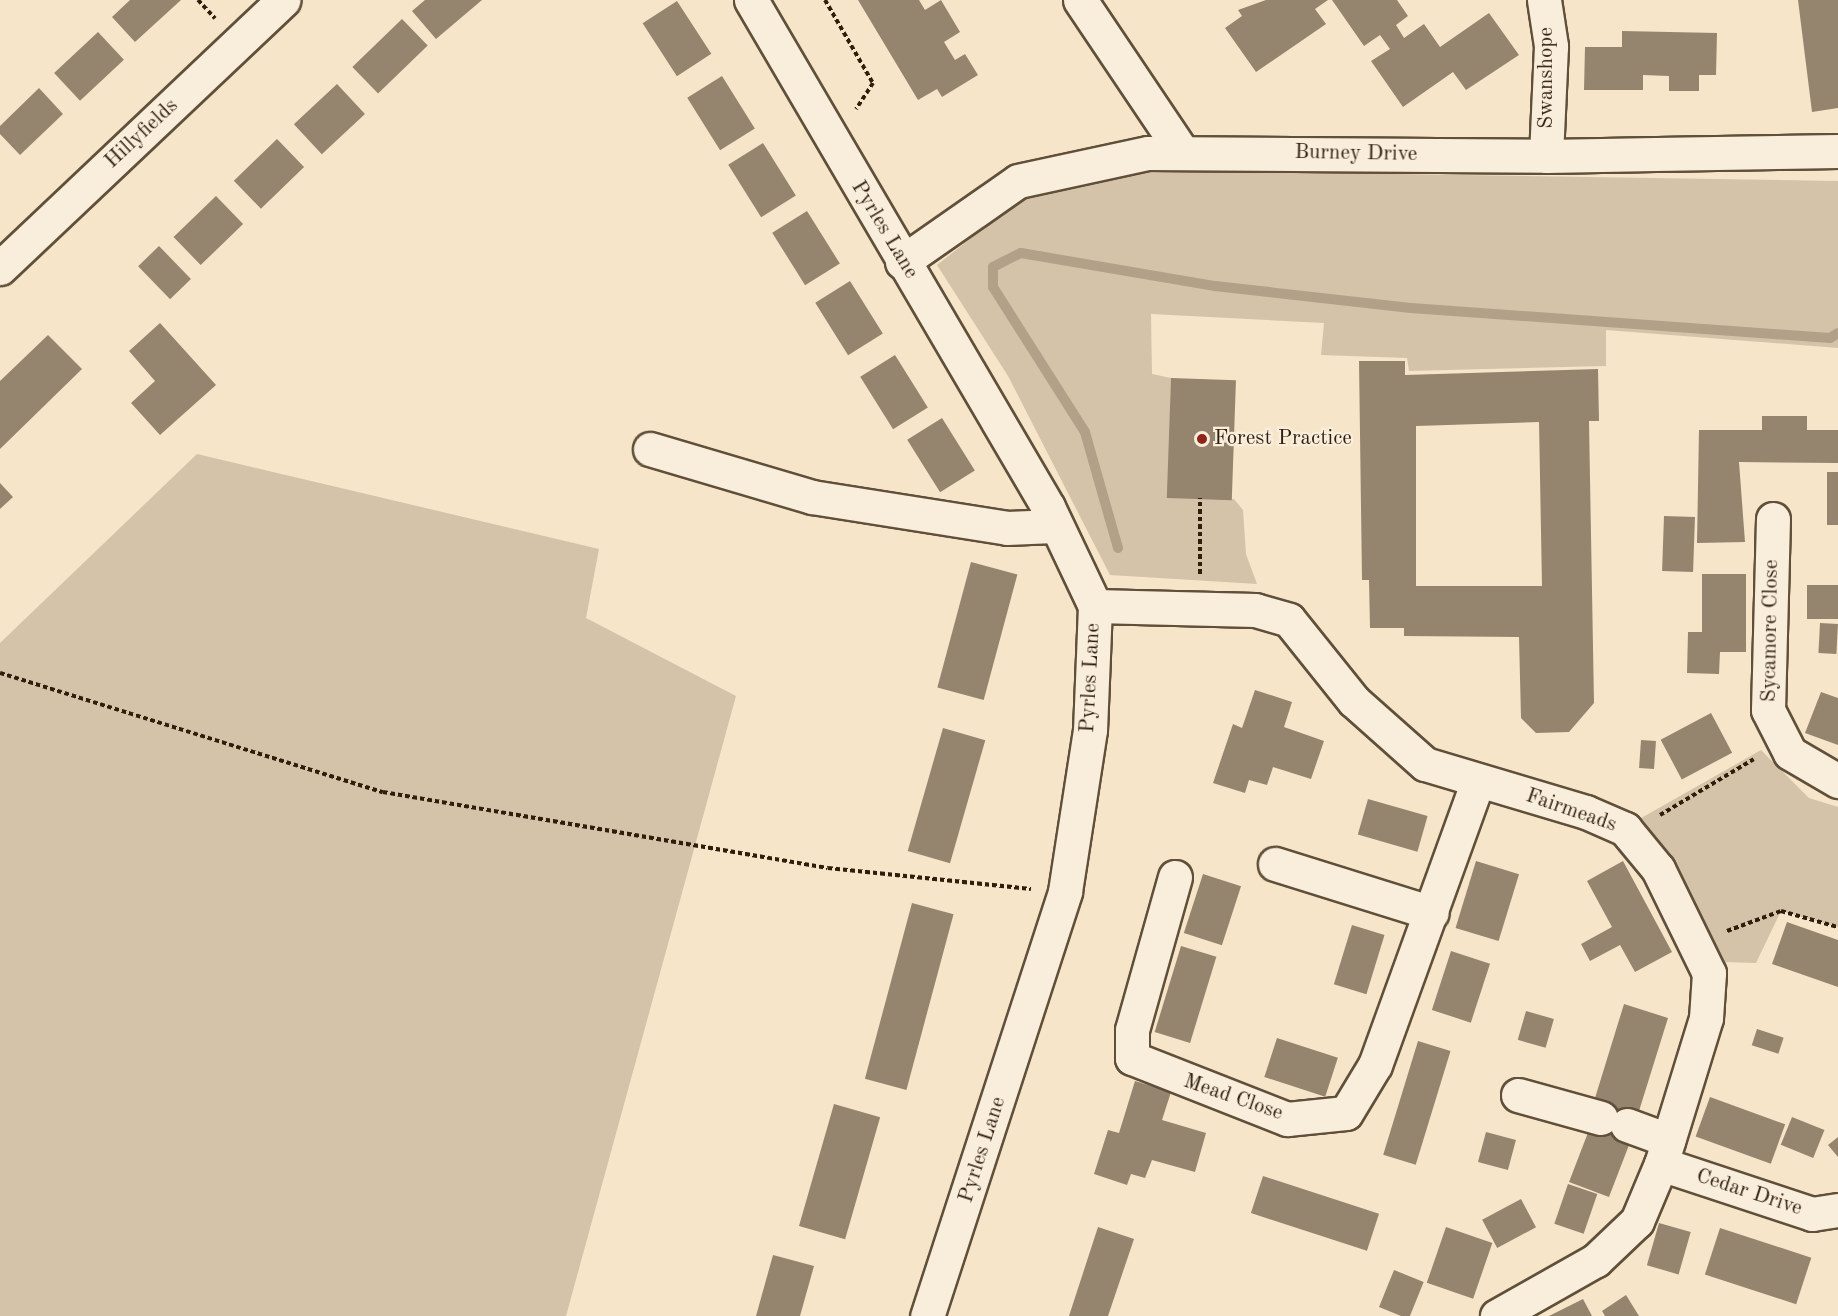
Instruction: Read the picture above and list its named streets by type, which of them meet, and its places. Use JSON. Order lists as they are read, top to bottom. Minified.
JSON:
{"streets":{"street":["Swanshope","Hillyfields","Burney Drive","Pyrles Lane","Sycamore Close","Fairmeads","Mead Close","Cedar Drive"]},"crossings":[["Swanshope","Burney Drive"],["Burney Drive","Pyrles Lane"],["Pyrles Lane","Fairmeads"],["Fairmeads","Mead Close"],["Fairmeads","Cedar Drive"]],"places":["Forest Practice"]}
